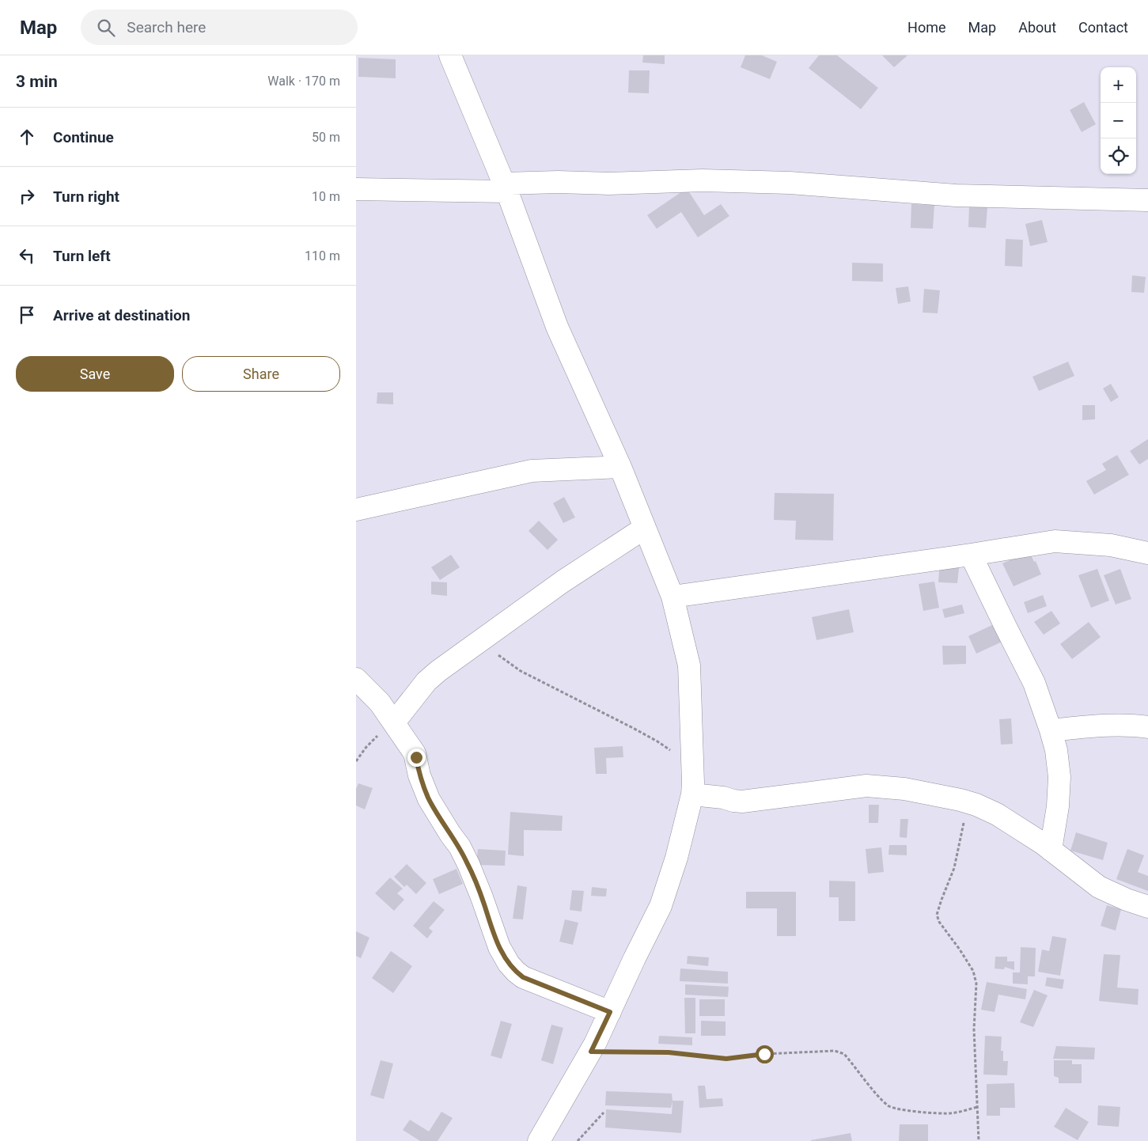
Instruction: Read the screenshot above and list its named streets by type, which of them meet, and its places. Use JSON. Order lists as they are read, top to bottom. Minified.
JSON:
{"page":{"header":"Map","search":"Search here","nav":["Home","Map","About","Contact"],"heading":["3 min","Walk · 170 m"],"map_buttons":["+","−"],"list":[["Continue","50 m"],["Turn right","10 m"],["Turn left","110 m"],"Arrive at destination"],"buttons":["Save","Share"]}}
